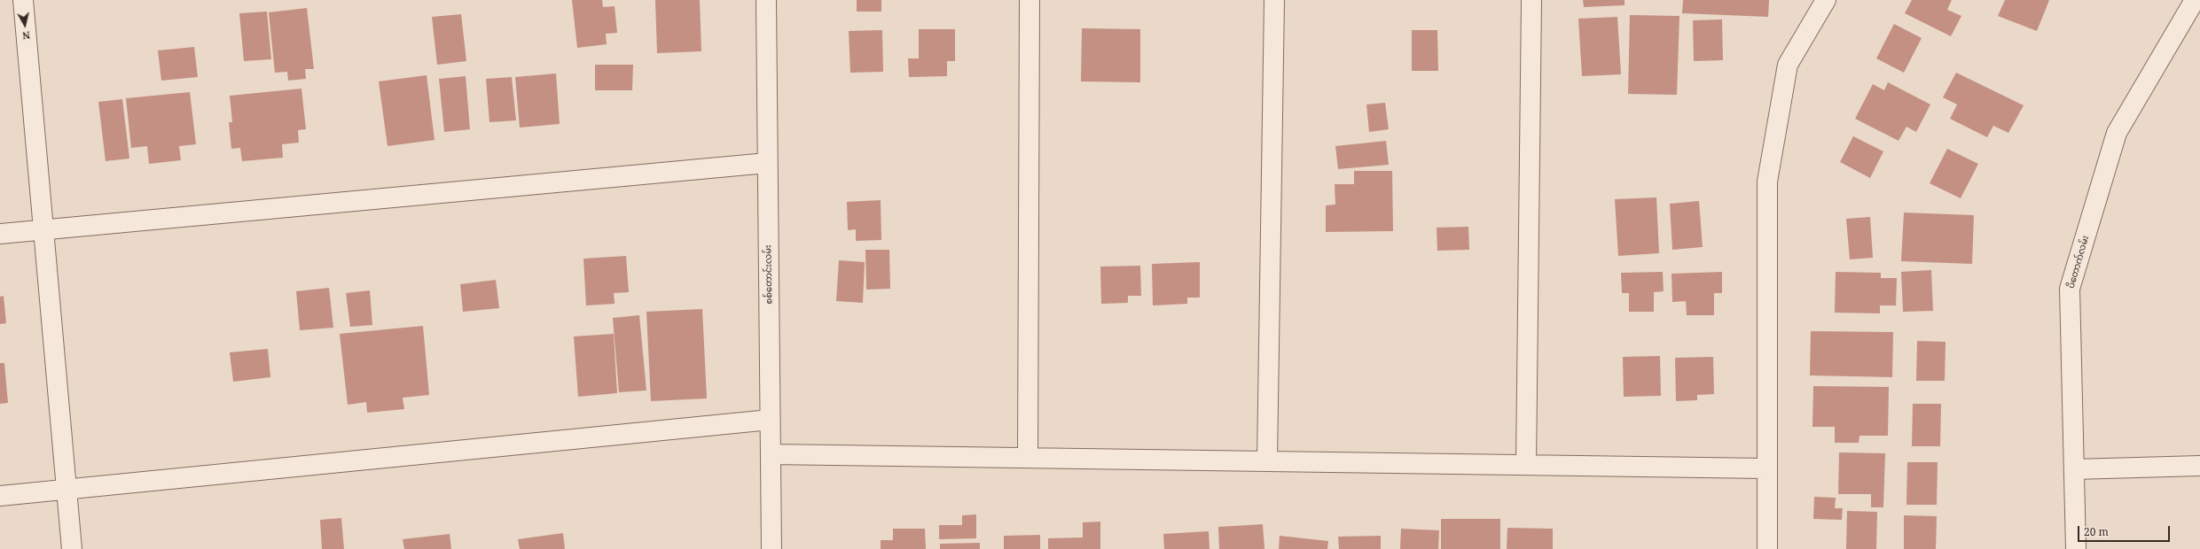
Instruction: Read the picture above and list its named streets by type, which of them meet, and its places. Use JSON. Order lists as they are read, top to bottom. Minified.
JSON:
{"streets":{"street":["ပိတောက်လမ်း","စစ်တောင်းလမ်း"]},"scale_bar":"20 m","north":"bottom"}
